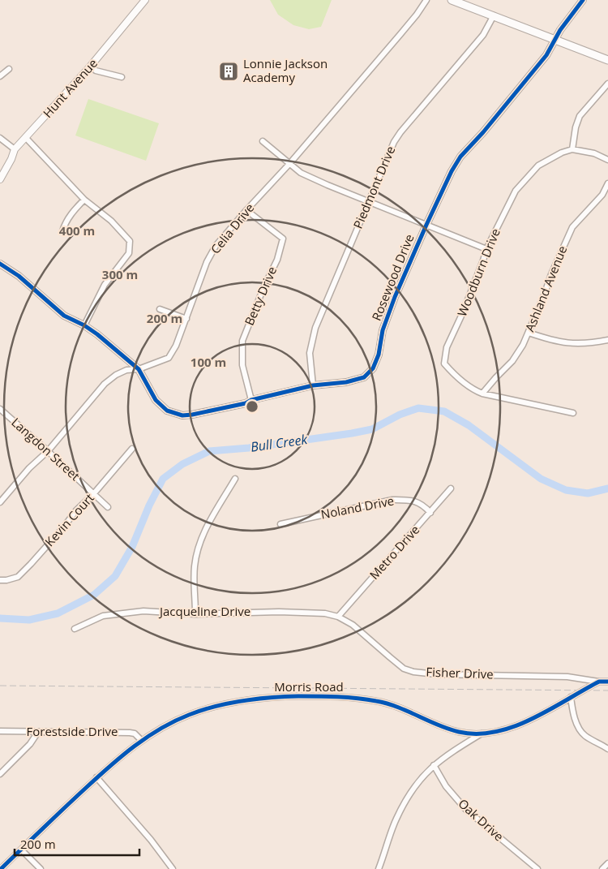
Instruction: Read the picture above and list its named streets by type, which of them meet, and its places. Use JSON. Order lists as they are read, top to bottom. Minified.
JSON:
{"streets":{"street":["Hunt Avenue","Piedmont Drive","Celia Drive","Woodburn Drive","Rosewood Drive","Ashland Avenue","Betty Drive","Langdon Street","Noland Drive","Kevin Court","Metro Drive","Jacqueline Drive","Fisher Drive","Morris Road","Forestside Drive","Oak Drive"]},"crossings":[["Piedmont Drive","Rosewood Drive"],["Celia Drive","Rosewood Drive"],["Celia Drive","Betty Drive"],["Celia Drive","Langdon Street"],["Woodburn Drive","Ashland Avenue"],["Rosewood Drive","Betty Drive"],["Langdon Street","Kevin Court"],["Noland Drive","Metro Drive"],["Metro Drive","Jacqueline Drive"],["Metro Drive","Fisher Drive"],["Jacqueline Drive","Fisher Drive"],["Fisher Drive","Morris Road"],["Morris Road","Forestside Drive"]],"water":["Bull Creek"],"places":{"building":["Lonnie Jackson Academy"]},"scale_bar":"200 m","rings":["400 m","300 m","200 m","100 m"]}
